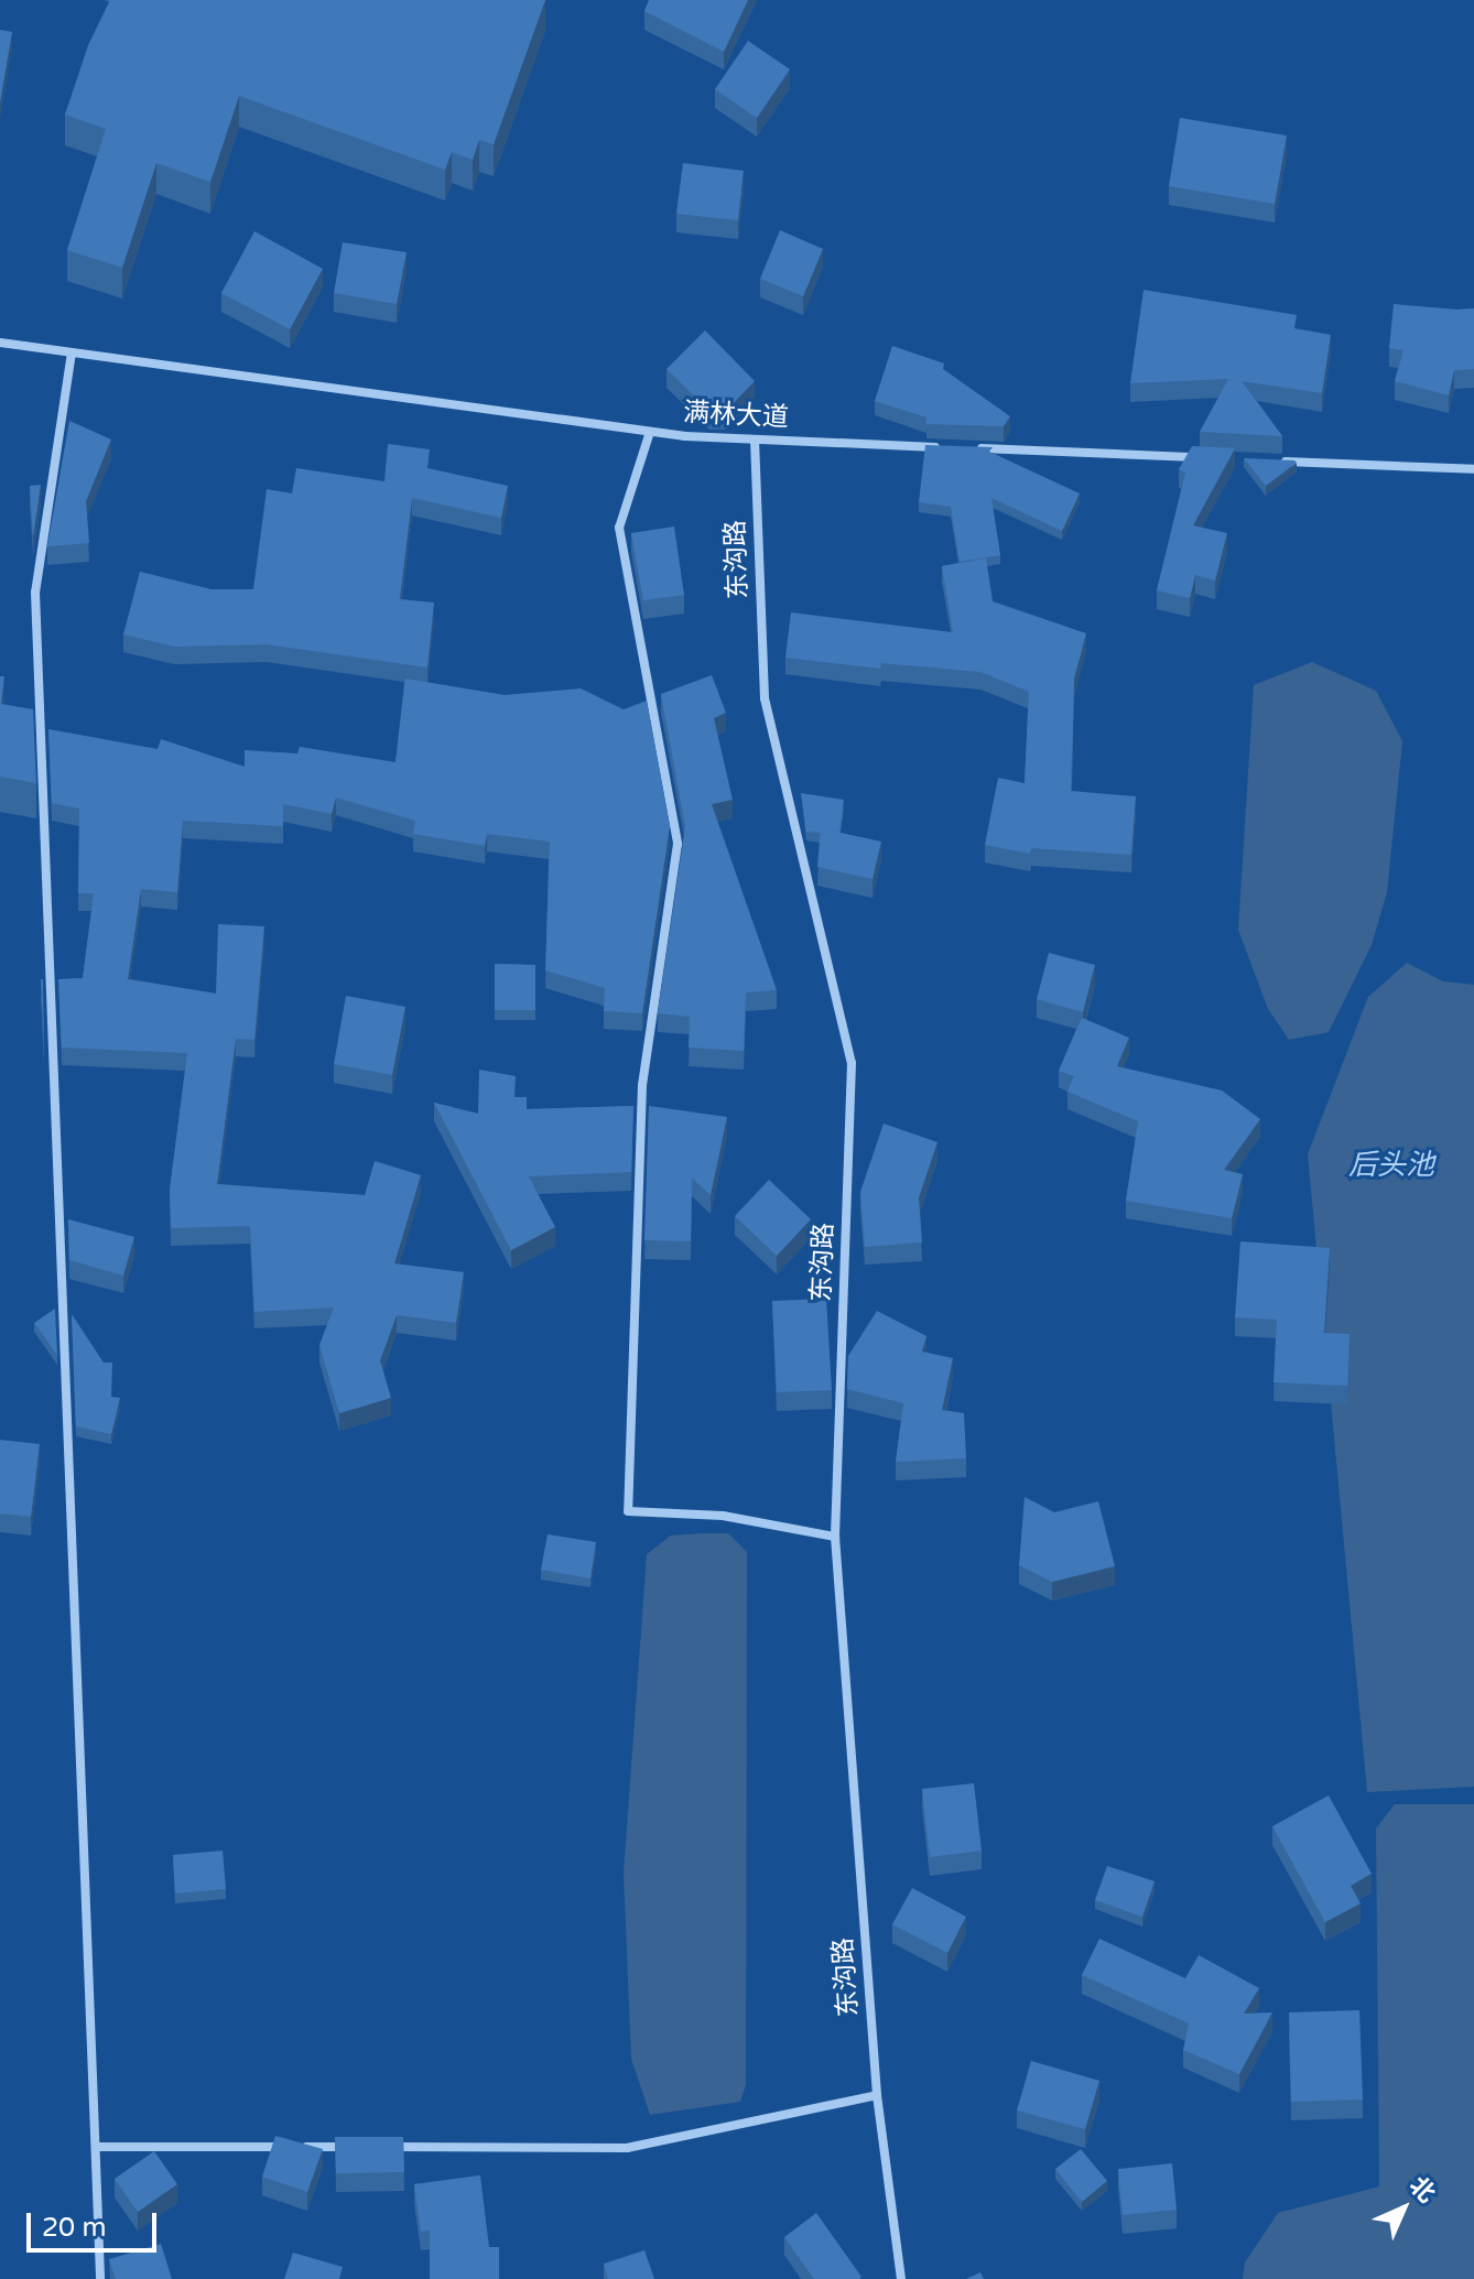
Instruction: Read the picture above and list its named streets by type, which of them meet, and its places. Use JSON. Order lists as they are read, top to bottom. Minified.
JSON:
{"streets":{"street":["满林大道","东沟路"]},"crossings":[["满林大道","东沟路"]],"water":["后头池"],"scale_bar":"20 m","north":"top right"}
